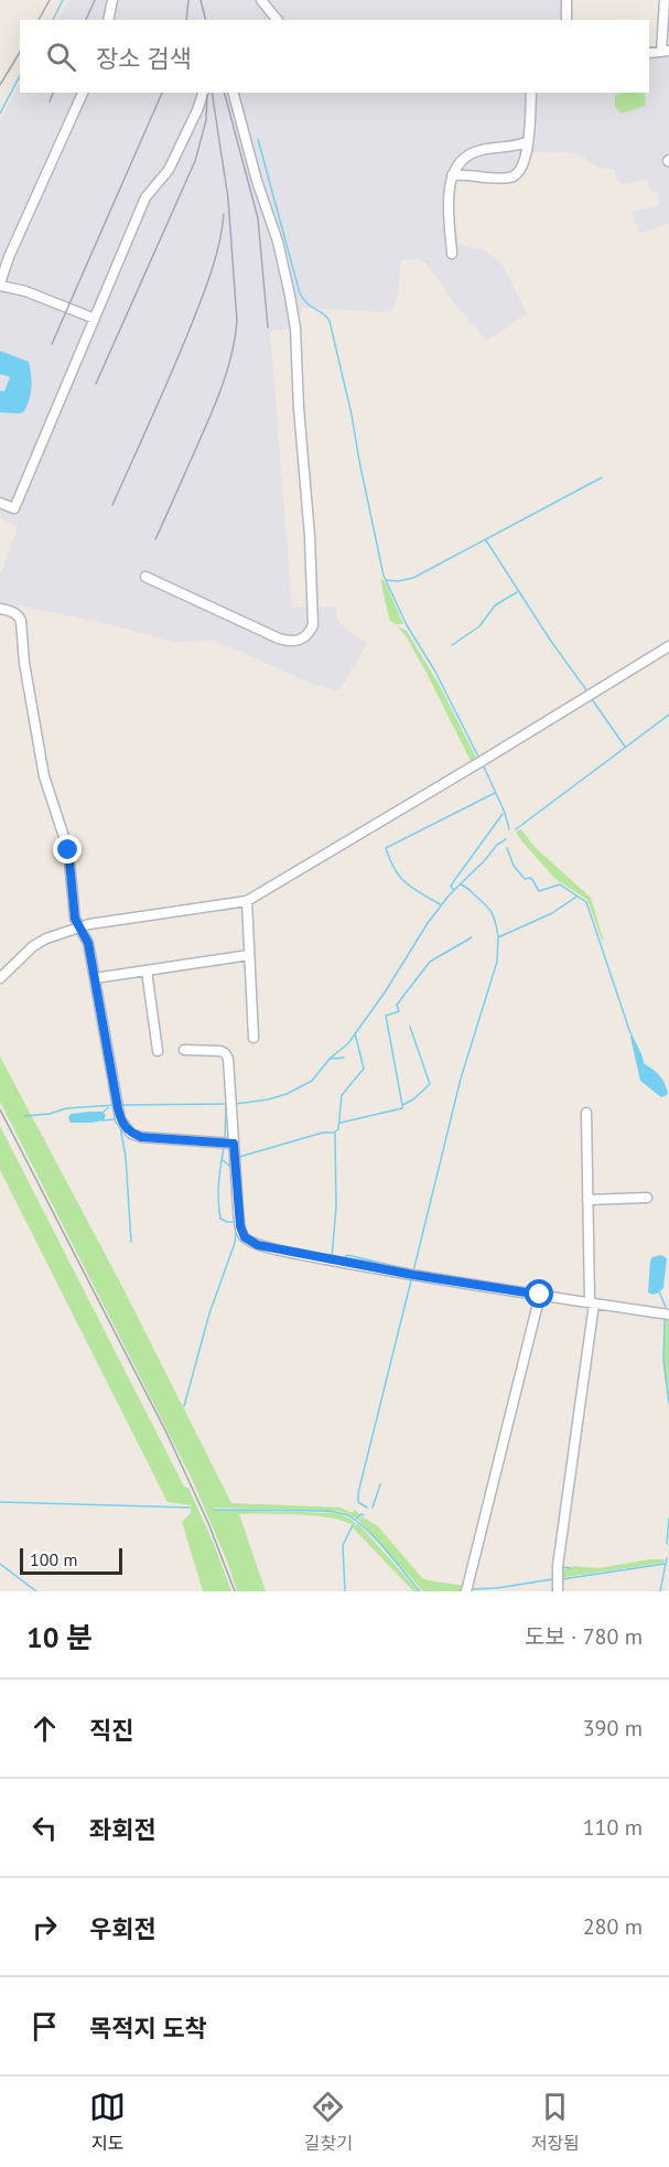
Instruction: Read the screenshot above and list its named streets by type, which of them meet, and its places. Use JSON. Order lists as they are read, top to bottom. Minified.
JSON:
{"scale_bar":"100 m","page":{"search":"장소 검색","scale":"100 m","heading":["10 분","도보 · 780 m"],"list":[["직진","390 m"],["좌회전","110 m"],["우회전","280 m"],"목적지 도착"],"nav":["지도","길찾기","저장됨"]}}
